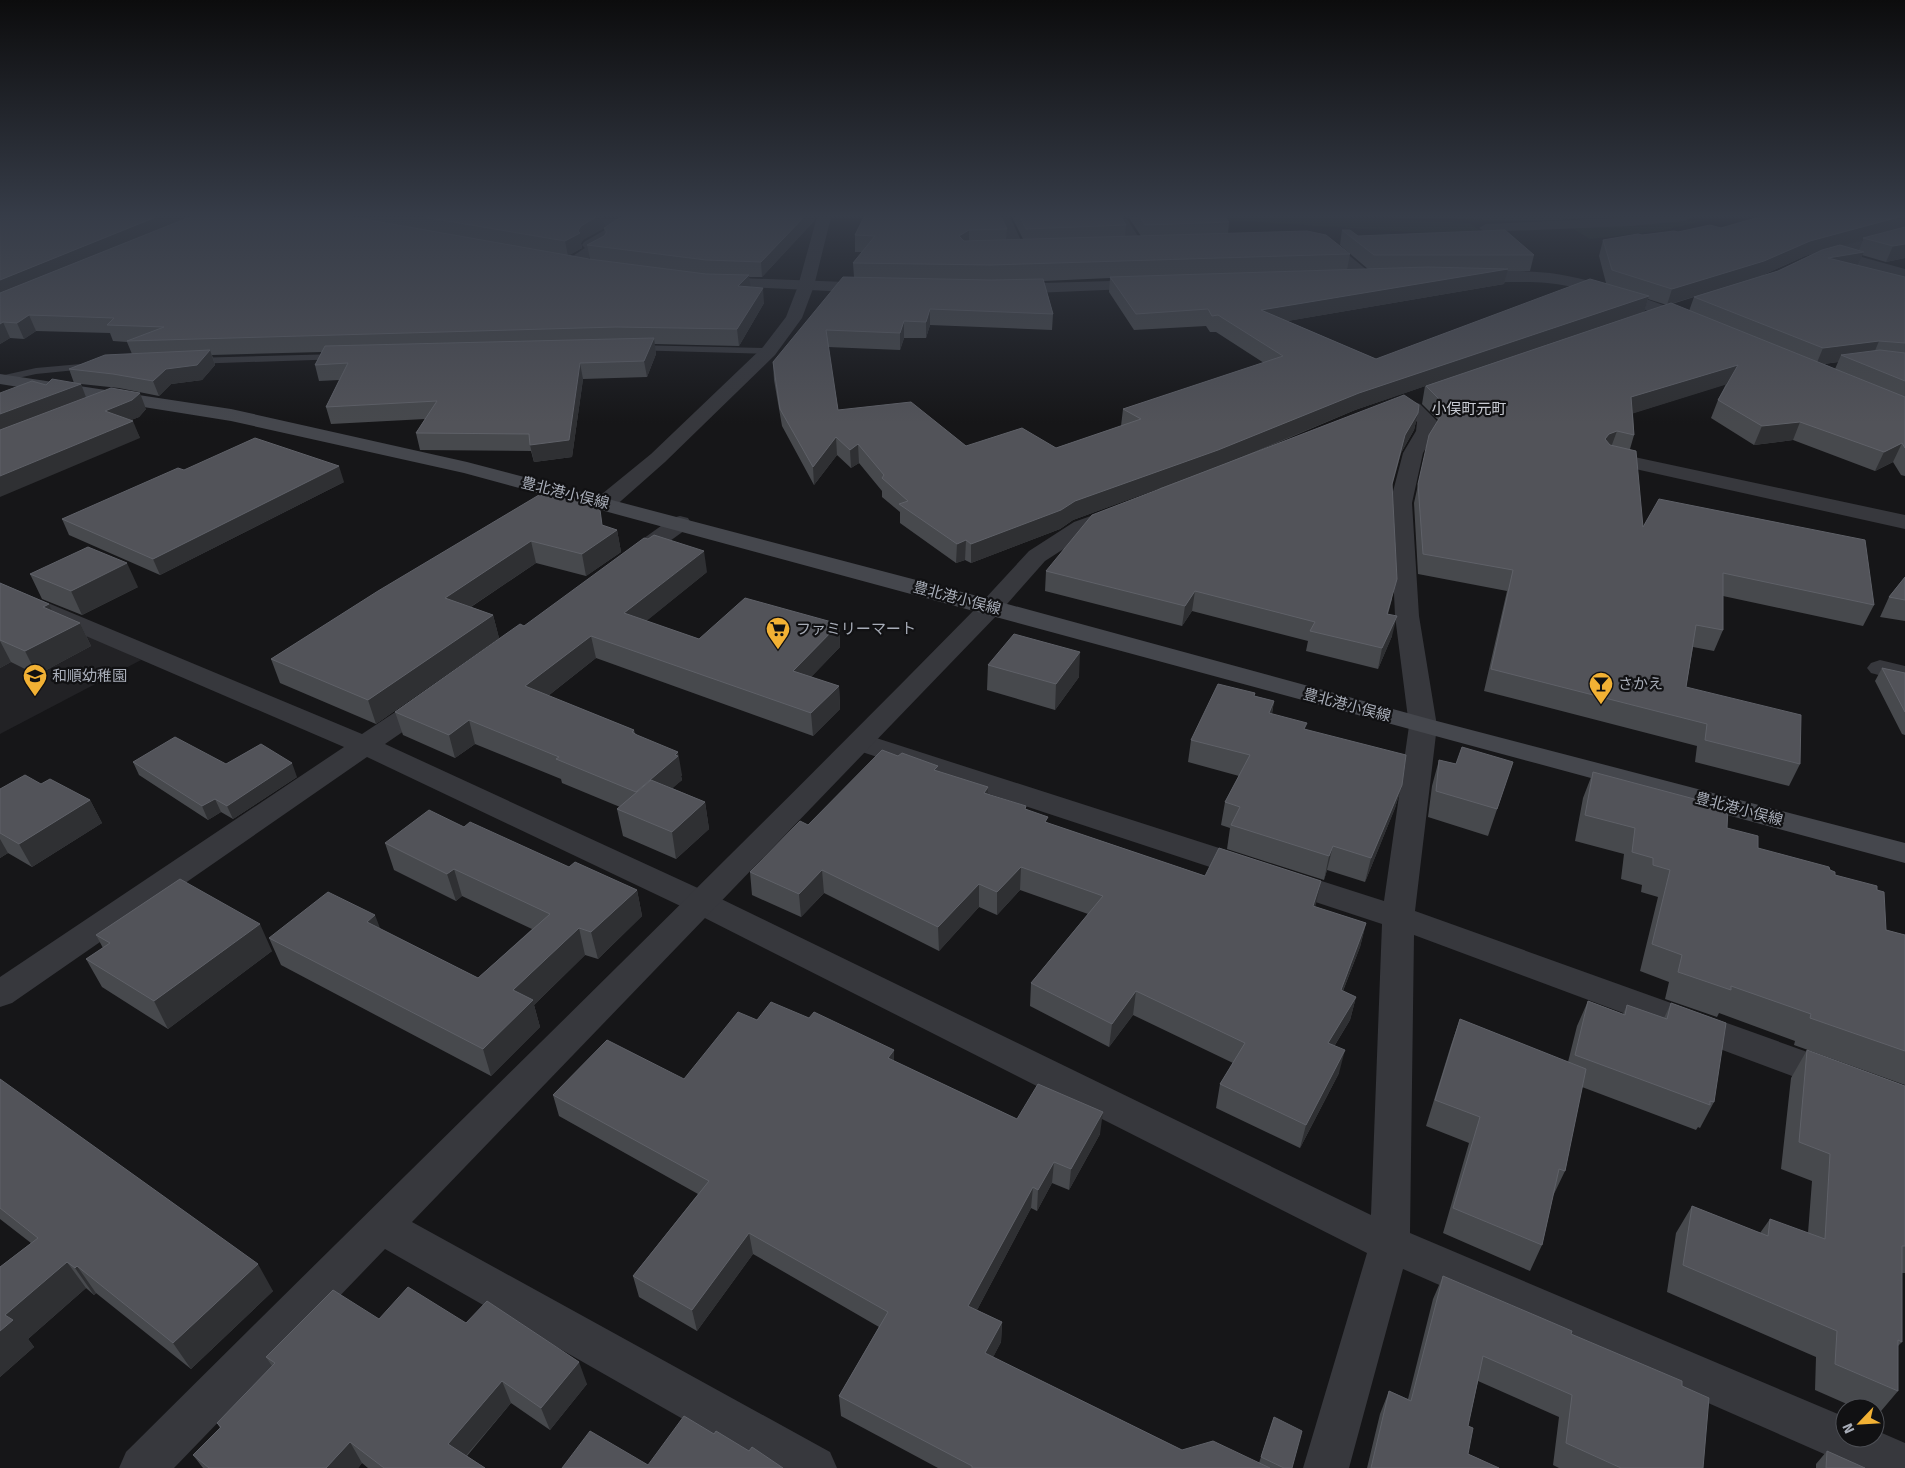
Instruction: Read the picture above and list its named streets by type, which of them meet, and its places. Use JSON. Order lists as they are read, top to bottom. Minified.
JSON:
{"streets":{"main road":["豊北港小俣線"]},"districts":["小俣町元町"],"places":{"supermarket":["ファミリーマート"],"school or university":["和順幼稚園"],"bar":["さかえ"]},"north":"bottom left"}
